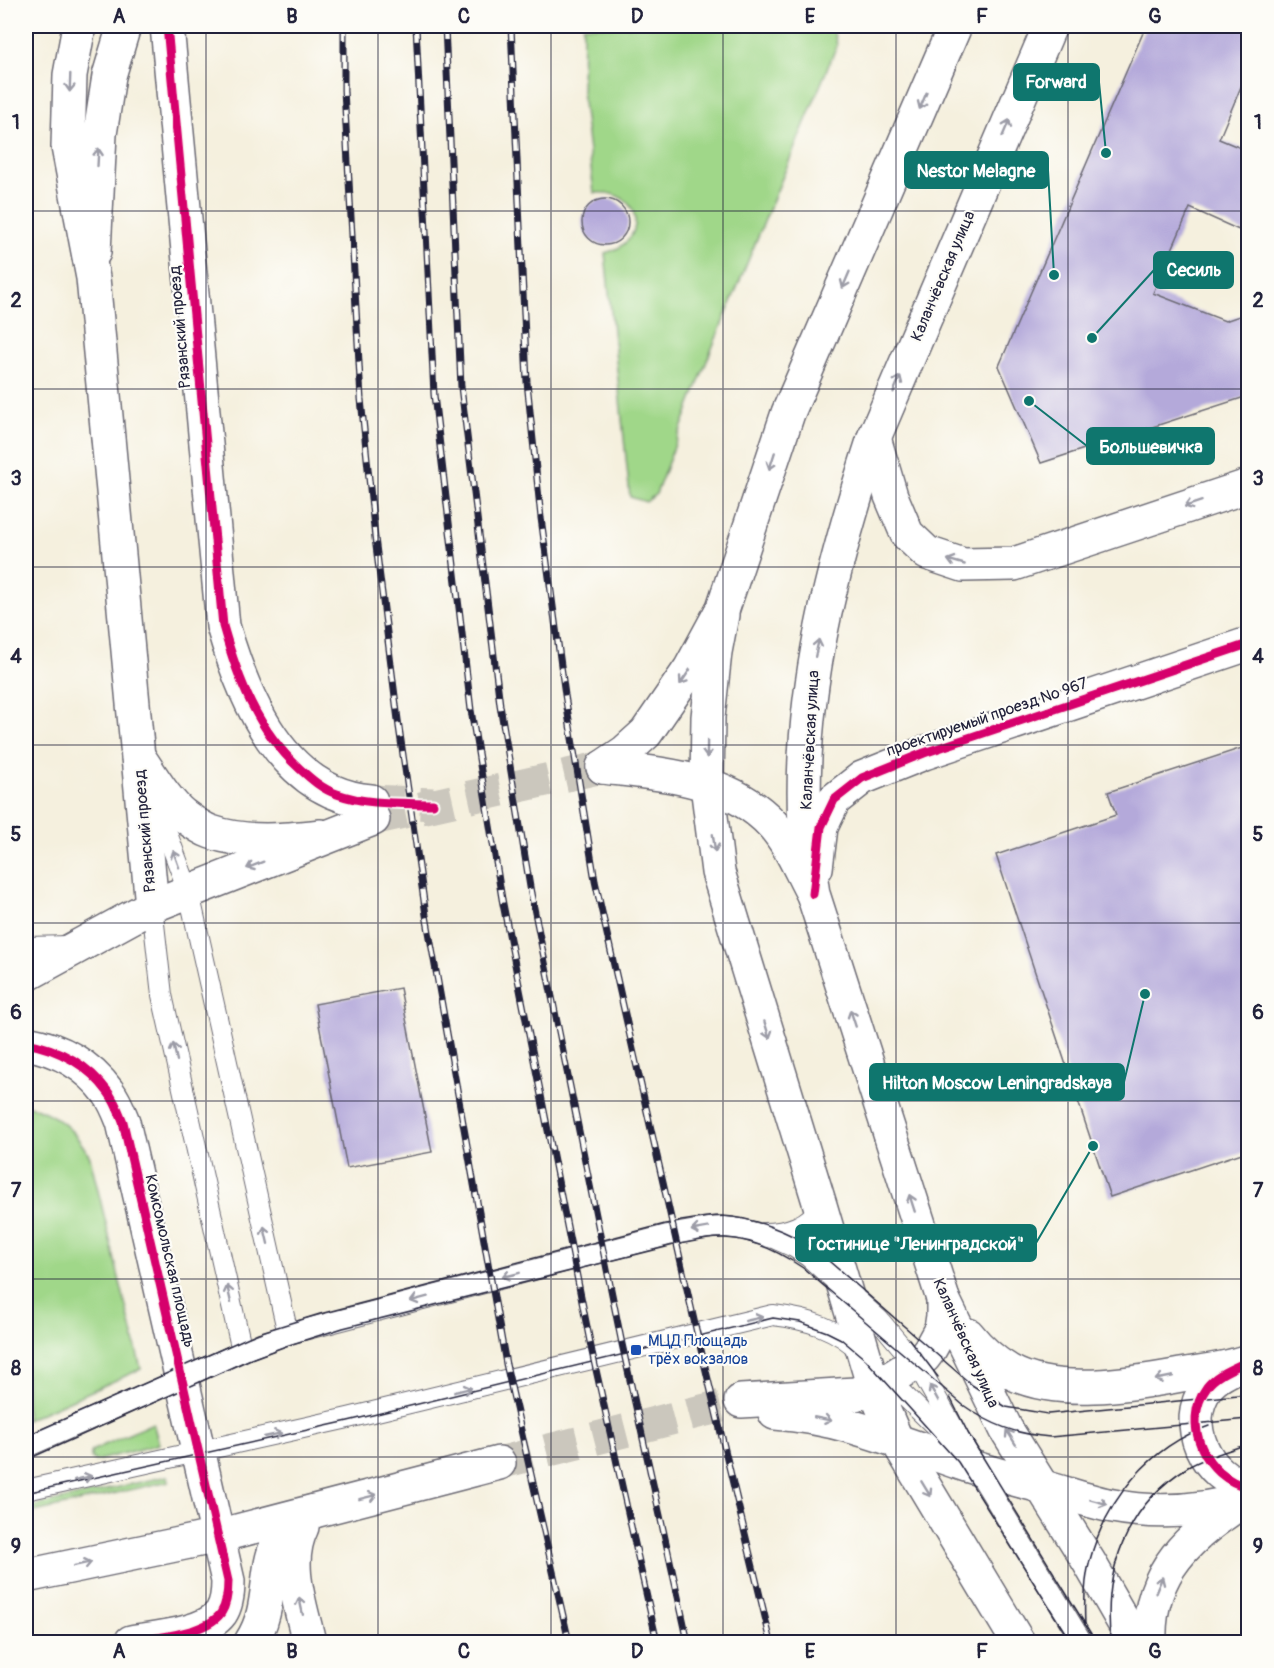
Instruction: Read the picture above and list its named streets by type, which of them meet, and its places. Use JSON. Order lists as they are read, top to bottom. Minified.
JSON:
{"streets":{"main road":["Каланчёвская улица","Рязанский проезд","проектируемый проезд № 967","Комсомольская площадь"]},"crossings":[["Каланчёвская улица","проектируемый проезд № 967"]],"places":{"other":["Forward","Nestor Melagne","Сесиль","Большевичка","Hilton Moscow Leningradskaya","Гостинице \"Ленинградской\""],"transit":["МЦД Площадь трёх вокзалов"]},"grid":{"columns":["A","B","C","D","E","F","G"],"rows":["1","2","3","4","5","6","7","8","9"]}}
